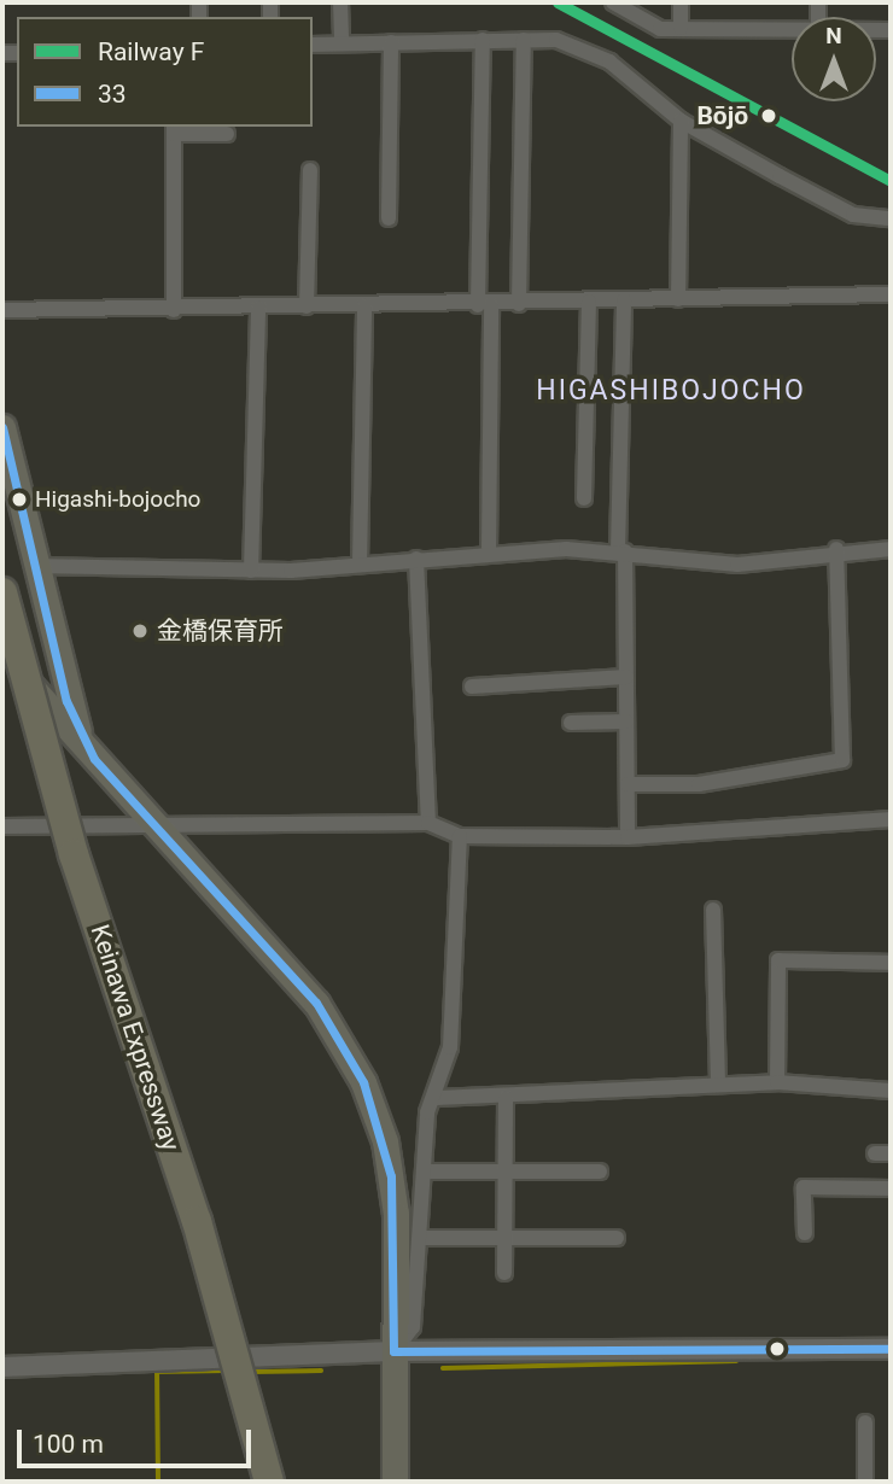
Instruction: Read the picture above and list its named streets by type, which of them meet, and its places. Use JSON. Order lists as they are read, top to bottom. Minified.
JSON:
{"streets":{"highway":["Keinawa Expressway"]},"districts":["HIGASHIBOJOCHO"],"places":["Bōjō","Higashi-bojocho","金橋保育所"],"lines":["rail line F","transit line 33"],"legend":["Railway F","33"],"scale_bar":"100 m","north":"top"}
